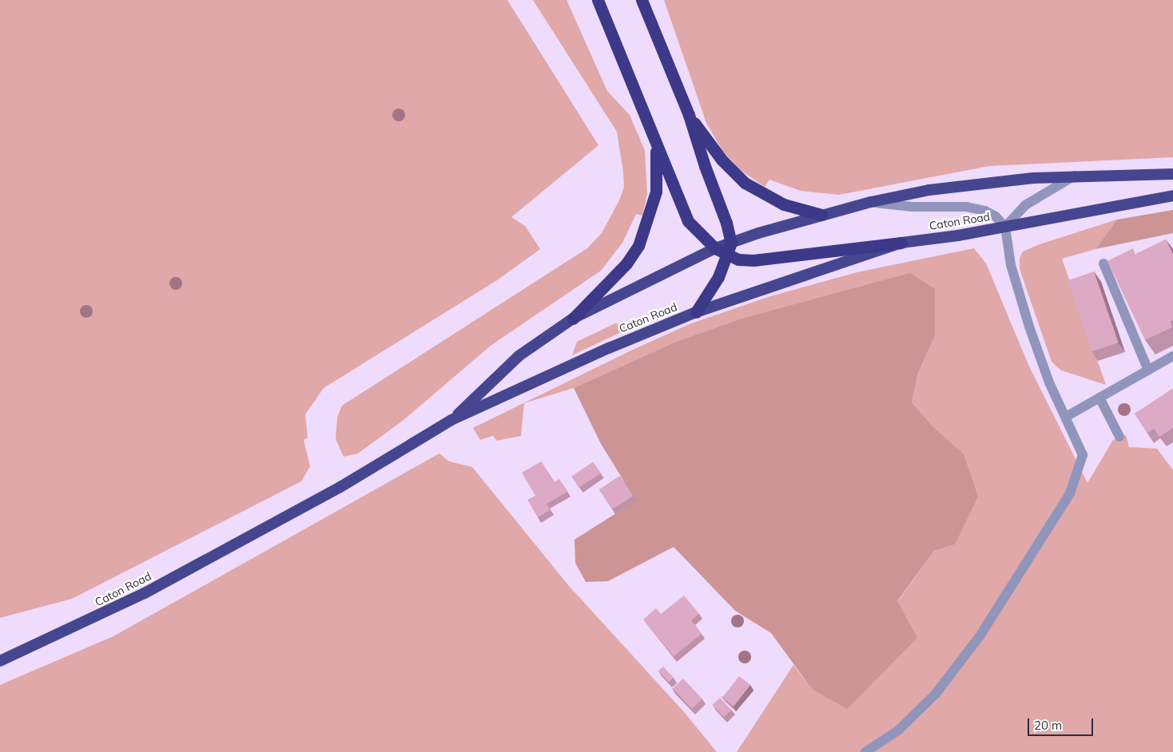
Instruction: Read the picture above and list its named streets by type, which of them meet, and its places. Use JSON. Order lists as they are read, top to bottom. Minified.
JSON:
{"streets":{"highway":["Caton Road"]},"scale_bar":"20 m"}
